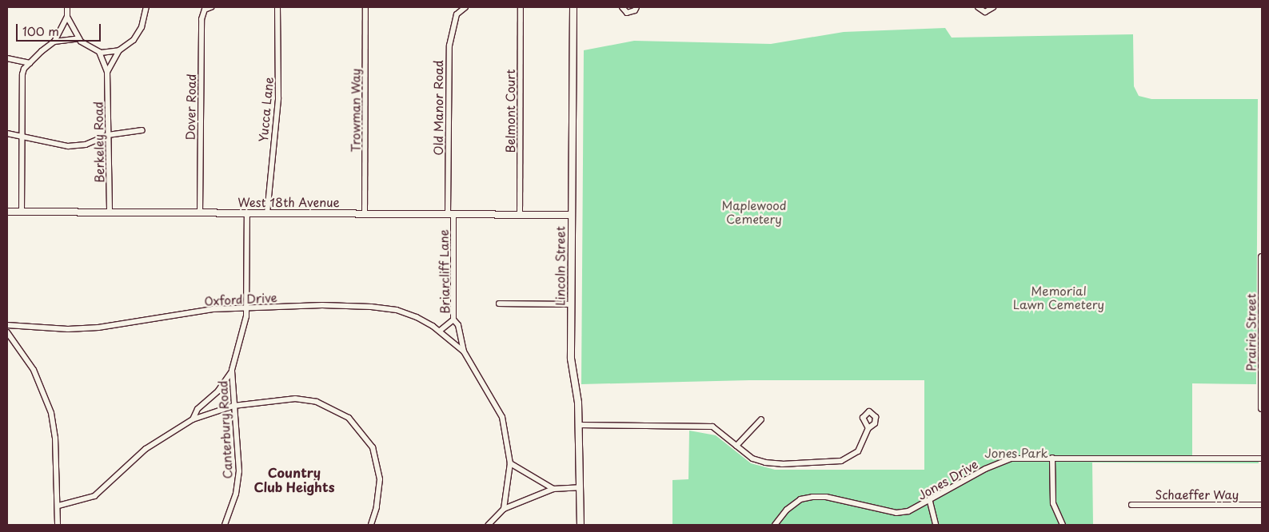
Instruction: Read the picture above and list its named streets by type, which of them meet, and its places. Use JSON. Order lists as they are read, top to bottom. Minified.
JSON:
{"streets":{"street":["Dover Road","Old Manor Road","Yucca Lane","Trowman Way","Belmont Court","Berkeley Road","West 18th Avenue","Lincoln Street","Briarcliff Lane","Oxford Drive","Prairie Street","Canterbury Road","Jones Drive","Schaeffer Way"]},"crossings":[["Dover Road","West 18th Avenue"],["Old Manor Road","West 18th Avenue"],["Old Manor Road","Briarcliff Lane"],["Yucca Lane","West 18th Avenue"],["Trowman Way","West 18th Avenue"],["Belmont Court","West 18th Avenue"],["Berkeley Road","West 18th Avenue"],["West 18th Avenue","Lincoln Street"],["West 18th Avenue","Briarcliff Lane"],["West 18th Avenue","Canterbury Road"],["Briarcliff Lane","Oxford Drive"],["Oxford Drive","Canterbury Road"]],"districts":["Country Club Heights"],"parks":["Maplewood Cemetery","Memorial Lawn Cemetery","Jones Park"],"scale_bar":"100 m"}
